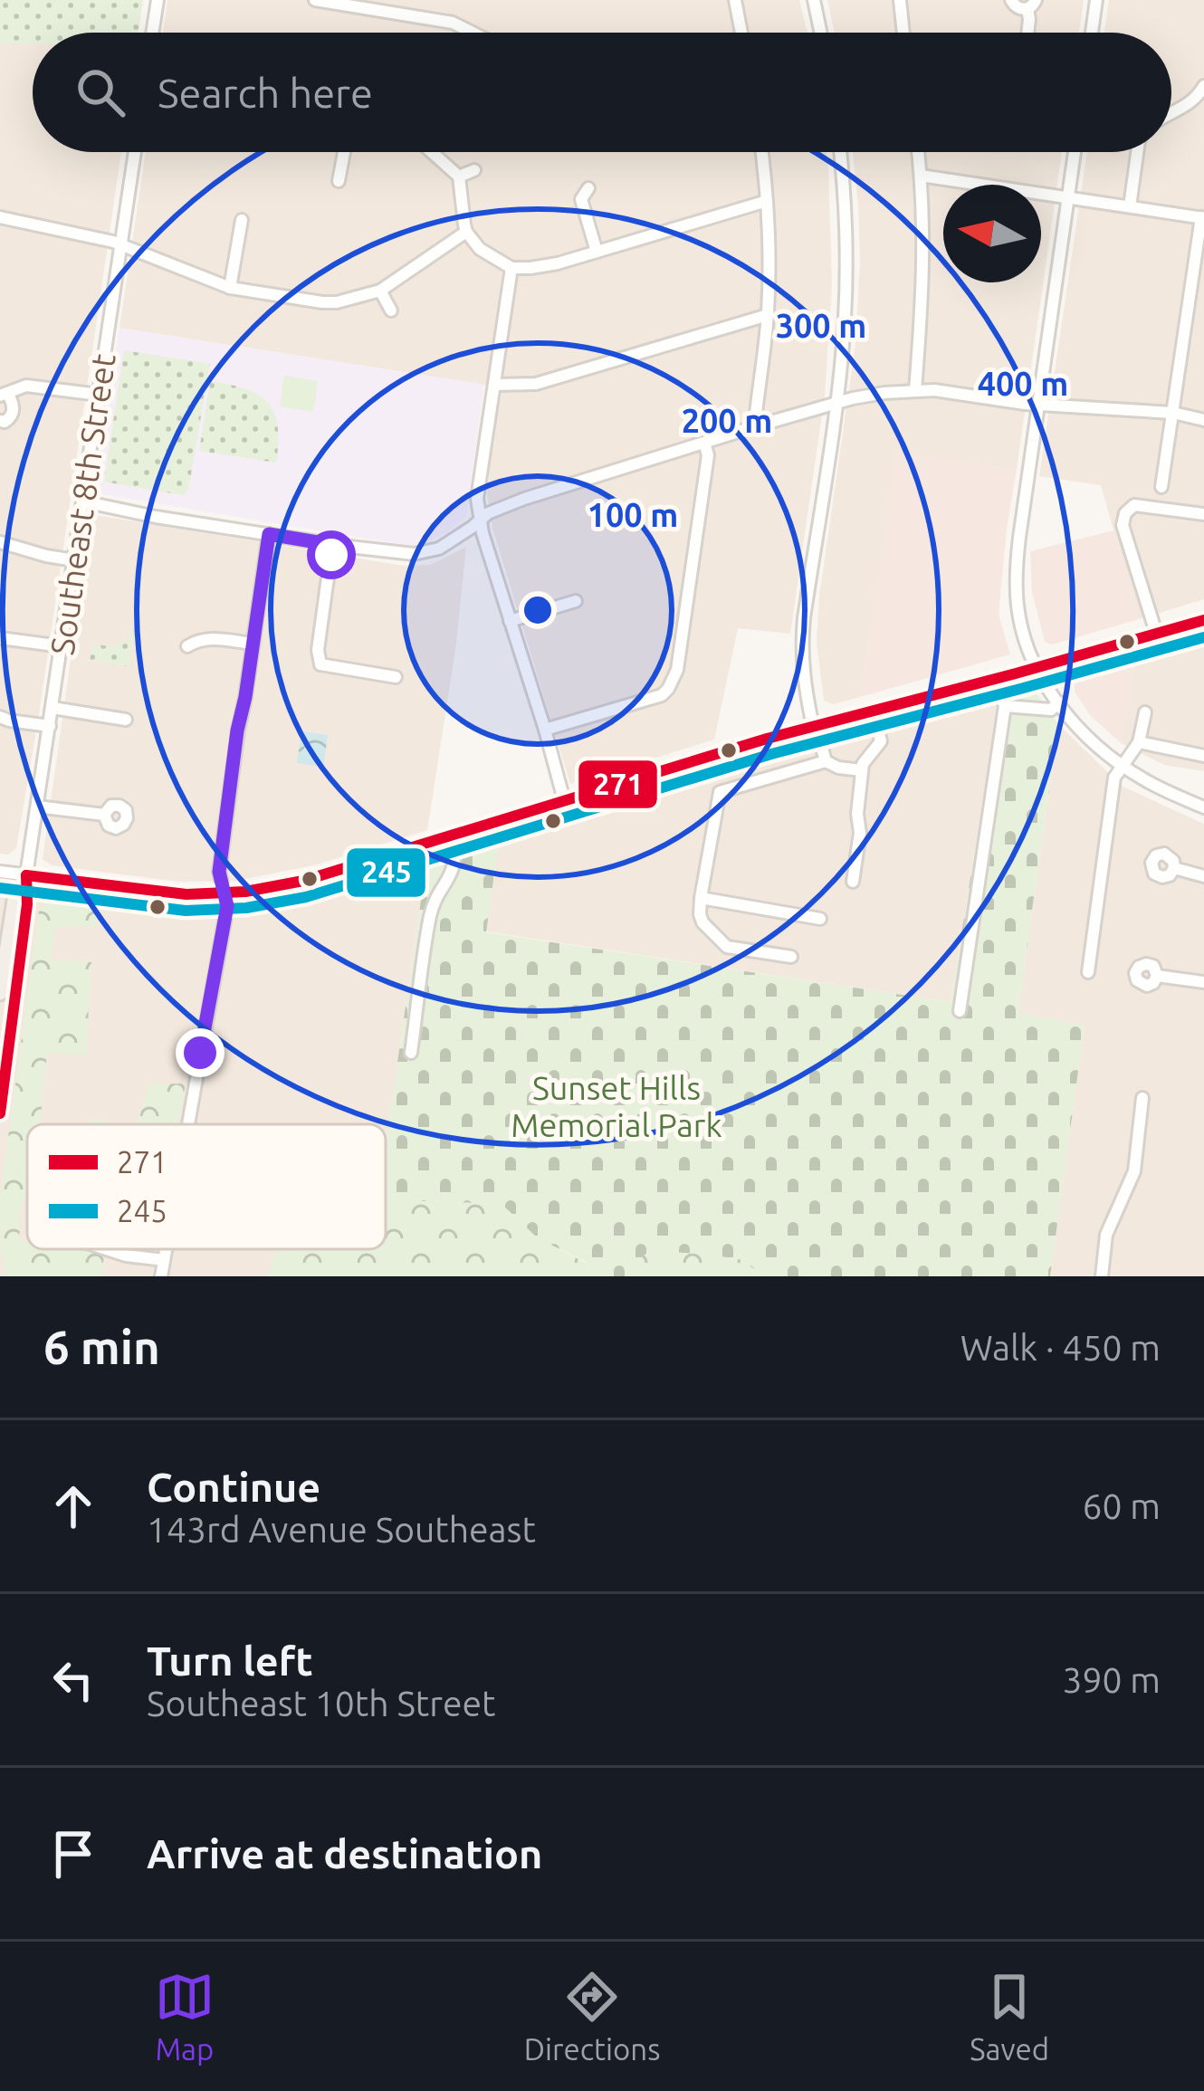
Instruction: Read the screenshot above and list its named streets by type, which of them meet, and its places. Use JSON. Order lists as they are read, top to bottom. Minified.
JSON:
{"streets":{"street":["Southeast 8th Street"]},"parks":["Sunset Hills Memorial Park"],"lines":["transit line 271","transit line 245"],"legend":["271","245"],"north":"left","page":{"search":"Search here","heading":["6 min","Walk · 450 m"],"list":[["Continue","143rd Avenue Southeast","60 m"],["Turn left","Southeast 10th Street","390 m"],"Arrive at destination"],"nav":["Map","Directions","Saved"]},"rings":["300 m","400 m","200 m","100 m"]}
